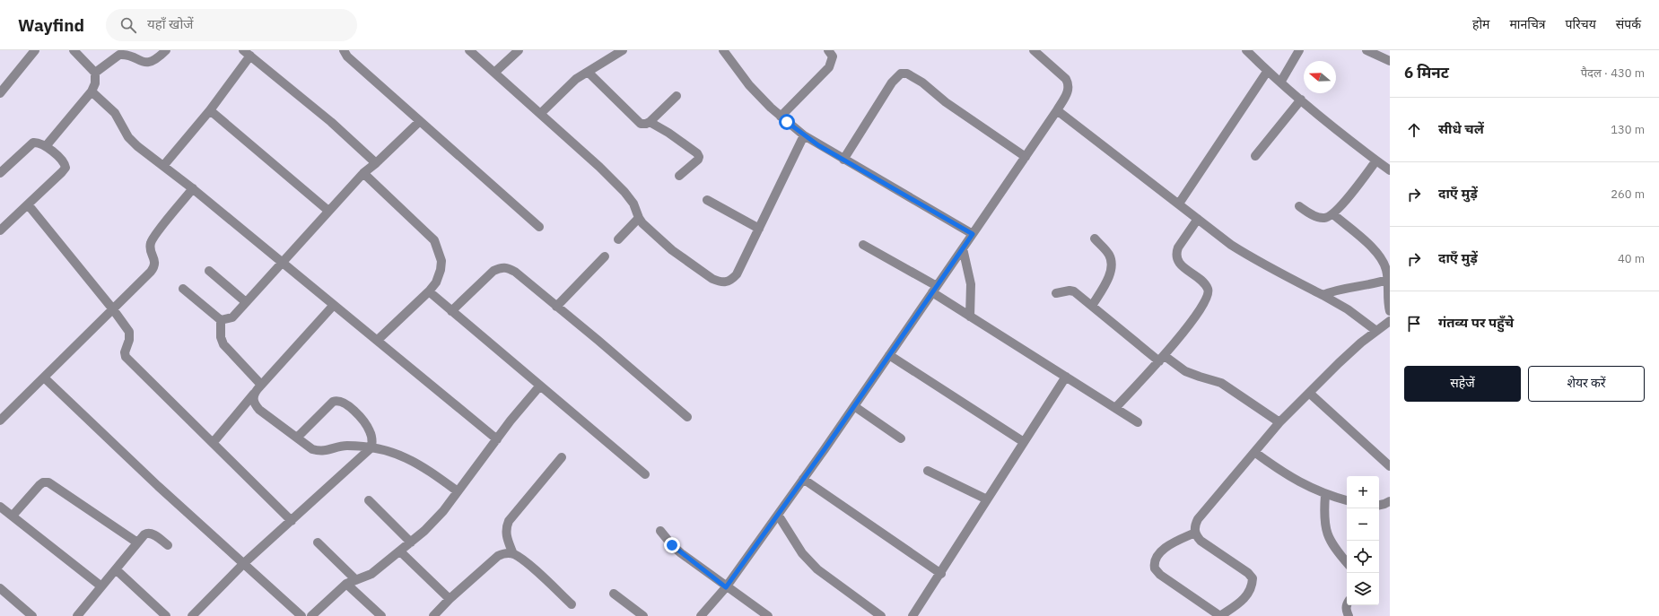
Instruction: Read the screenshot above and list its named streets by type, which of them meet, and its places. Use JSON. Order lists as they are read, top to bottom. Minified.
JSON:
{"north":"left","page":{"header":"Wayfind","search":"यहाँ खोजें","nav":["होम","मानचित्र","परिचय","संपर्क"],"heading":["6 मिनट","पैदल · 430 m"],"list":[["सीधे चलें","130 m"],["दाएँ मुड़ें","260 m"],["दाएँ मुड़ें","40 m"],"गंतव्य पर पहुँचे"],"buttons":["सहेजें","शेयर करें"],"map_buttons":["+","−"]}}
